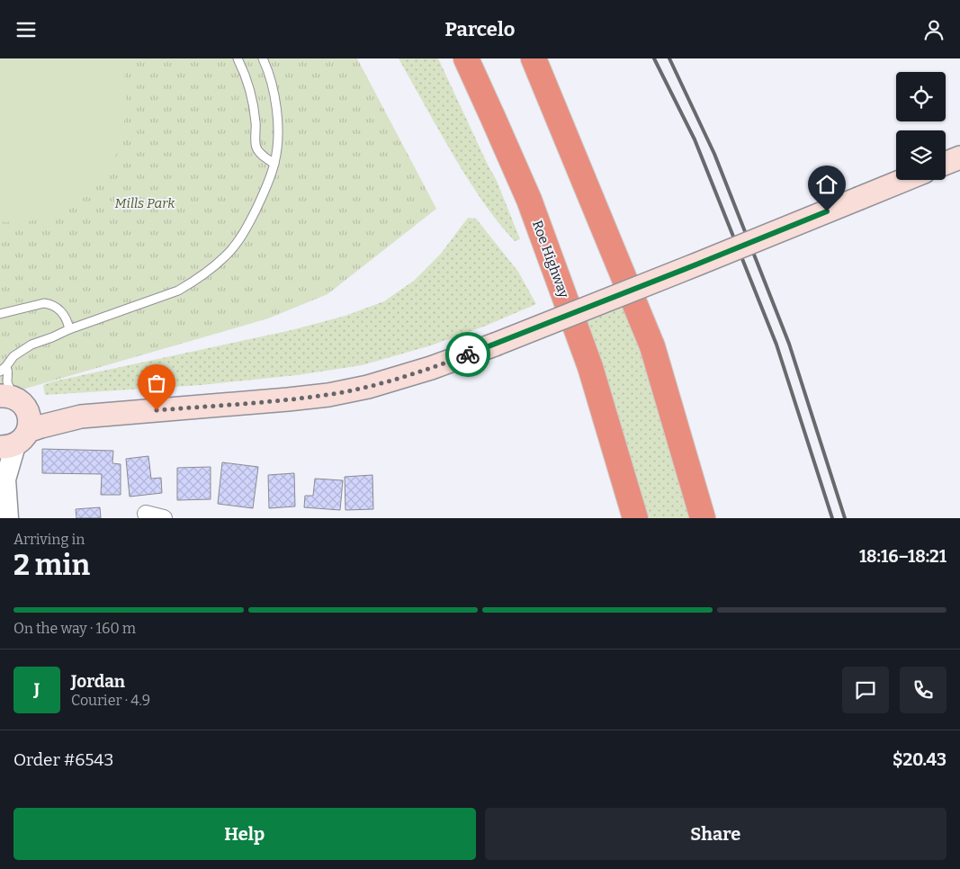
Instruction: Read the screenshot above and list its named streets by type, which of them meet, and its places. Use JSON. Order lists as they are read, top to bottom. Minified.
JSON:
{"streets":{"highway":["Roe Highway"]},"parks":["Mills Park"],"page":{"header":"Parcelo","heading":["2 min","Arriving in","18:16–18:21"],"panel":["Jordan","Courier · 4.9","Order #6543","$20.43"],"bar":"On the way · 160 m","round":"J","buttons":["Help","Share"]}}
